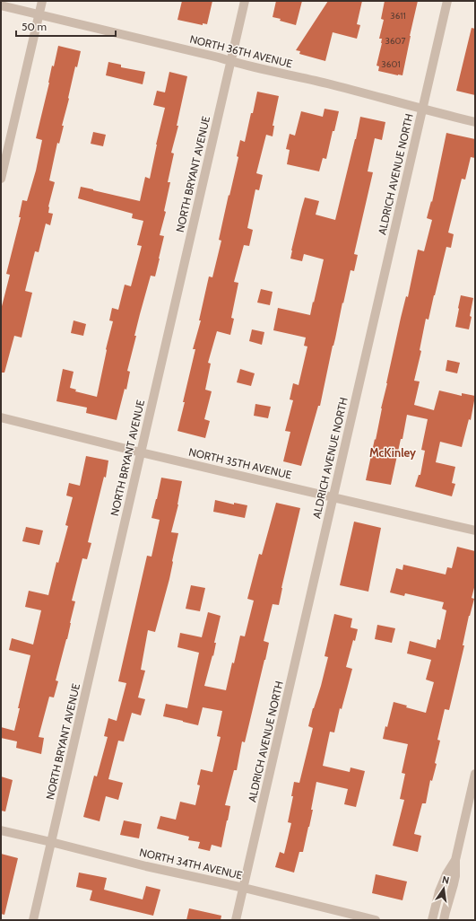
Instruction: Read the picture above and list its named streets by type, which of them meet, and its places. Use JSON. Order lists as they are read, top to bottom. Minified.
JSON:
{"streets":{"street":["NORTH 36TH AVENUE","NORTH BRYANT AVENUE","ALDRICH AVENUE NORTH","NORTH 35TH AVENUE","NORTH 34TH AVENUE"]},"crossings":[["NORTH 36TH AVENUE","NORTH BRYANT AVENUE"],["NORTH 36TH AVENUE","ALDRICH AVENUE NORTH"],["NORTH BRYANT AVENUE","NORTH 35TH AVENUE"],["NORTH BRYANT AVENUE","NORTH 34TH AVENUE"],["ALDRICH AVENUE NORTH","NORTH 35TH AVENUE"],["ALDRICH AVENUE NORTH","NORTH 34TH AVENUE"]],"districts":["McKinley"],"house_numbers":["3611","3607","3601"],"scale_bar":"50 m","north":"top"}
